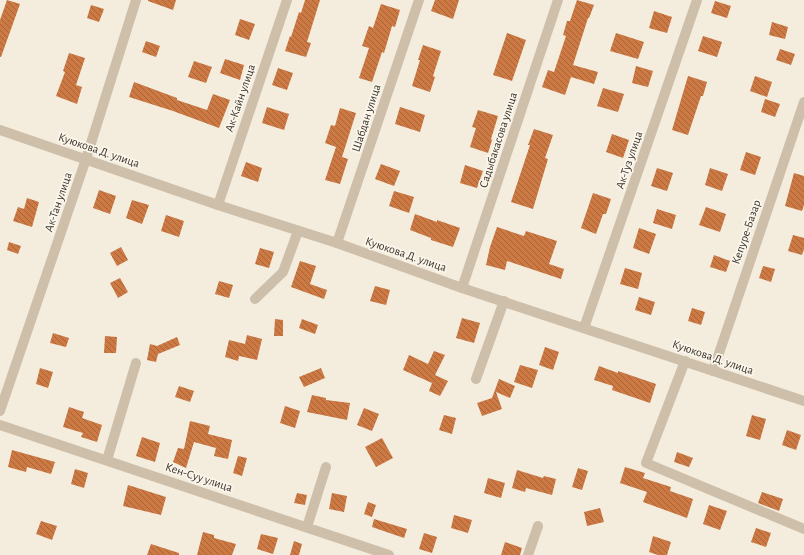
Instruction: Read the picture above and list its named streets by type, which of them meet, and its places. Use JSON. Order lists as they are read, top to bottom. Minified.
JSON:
{"streets":{"street":["Ак-Кайн улица","Шабдан улица","Садыбакасова улица","Куюкова Д. улица","Ак-Туз улица","Ак-Тан улица","Кепуре-Базар","Кен-Суу улица"]},"crossings":[["Ак-Кайн улица","Куюкова Д. улица"],["Шабдан улица","Куюкова Д. улица"],["Садыбакасова улица","Куюкова Д. улица"],["Куюкова Д. улица","Ак-Туз улица"],["Куюкова Д. улица","Ак-Тан улица"],["Куюкова Д. улица","Кепуре-Базар"]]}
